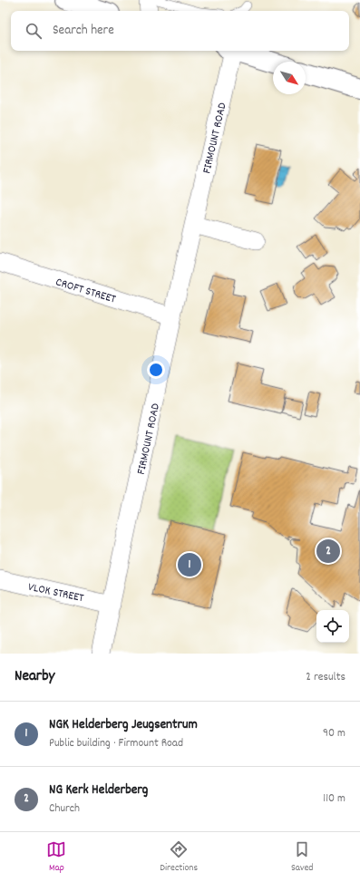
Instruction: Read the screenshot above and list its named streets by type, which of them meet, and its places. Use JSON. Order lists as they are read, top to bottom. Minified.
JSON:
{"streets":{"street":["FIRMOUNT ROAD","CROFT STREET","VLOK STREET"]},"crossings":[["FIRMOUNT ROAD","CROFT STREET"],["FIRMOUNT ROAD","VLOK STREET"]],"north":"bottom right","page":{"search":"Search here","pins":["2","1"],"heading":["Nearby","2 results"],"list":[{"mark":"1","name":"NGK Helderberg Jeugsentrum","note":"Public building · Firmount Road","value":"90 m"},{"mark":"2","name":"NG Kerk Helderberg","note":"Church","value":"110 m"}],"nav":["Map","Directions","Saved"]}}
